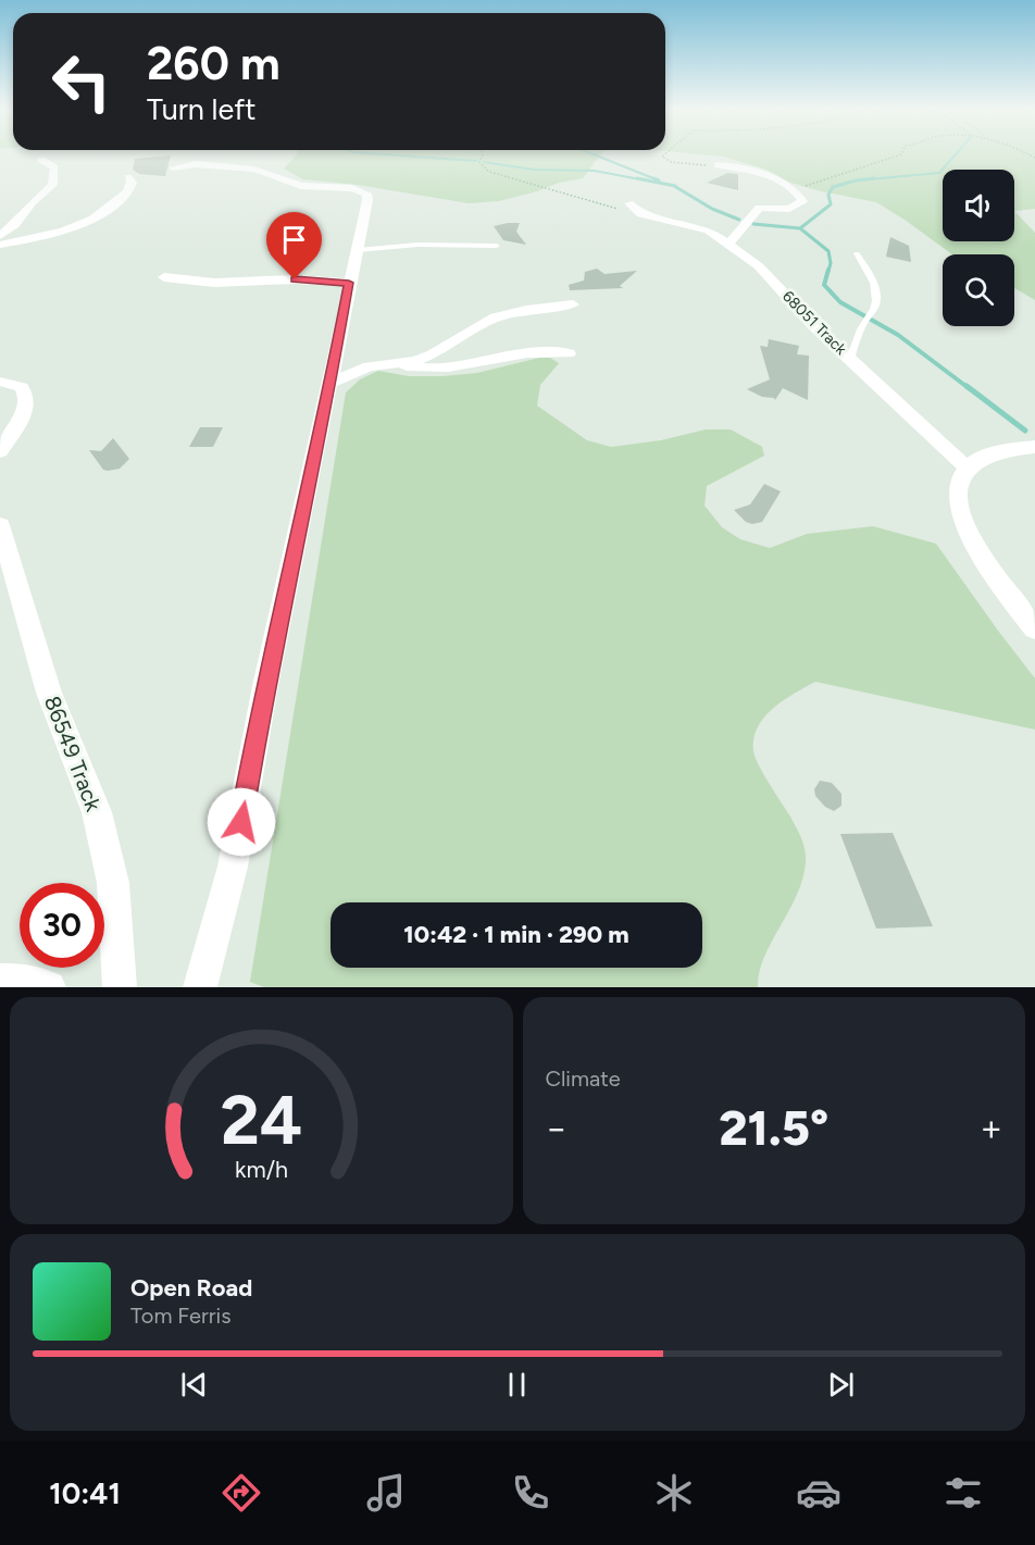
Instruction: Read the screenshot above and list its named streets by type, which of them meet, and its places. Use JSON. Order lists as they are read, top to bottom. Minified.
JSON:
{"streets":{"street":["68051 Track","86549 Track"]},"page":{"turn":["260 m","Turn left"],"limit":"30","trip":"10:42 · 1 min · 290 m","tile":"Climate","heat":["−","21.5°","+"],"song":["Open Road","Tom Ferris"],"tabs":"10:41","gauge":["24","km/h"]}}
